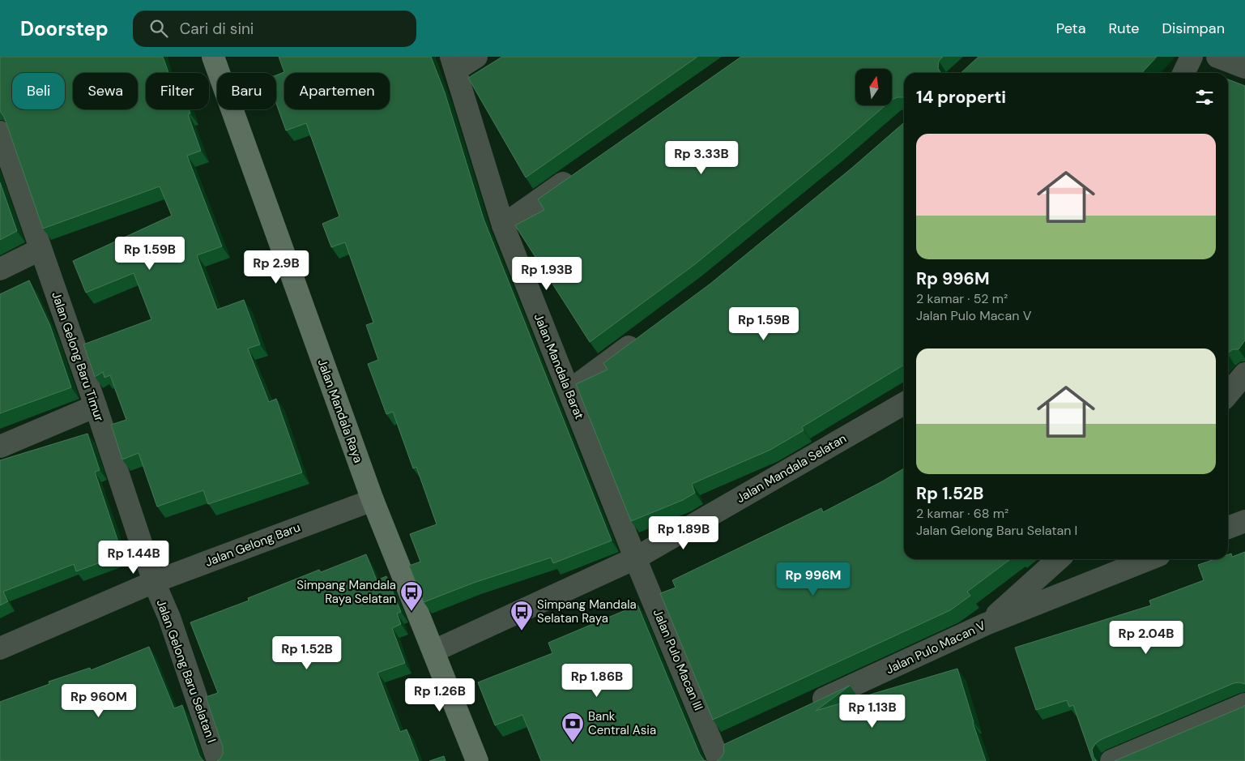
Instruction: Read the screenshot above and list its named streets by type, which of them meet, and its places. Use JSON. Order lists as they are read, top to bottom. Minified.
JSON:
{"streets":{"street":["Jalan Gelong Baru Timur","Jalan Mandala Barat","Jalan Mandala Raya","Jalan Mandala Selatan","Jalan Gelong Baru","Jalan Pulo Macan V","Jalan Pulo Macan III","Jalan Gelong Baru Selatan I"]},"crossings":[["Jalan Gelong Baru Timur","Jalan Gelong Baru"],["Jalan Gelong Baru Timur","Jalan Gelong Baru Selatan I"],["Jalan Mandala Barat","Jalan Mandala Selatan"],["Jalan Mandala Barat","Jalan Pulo Macan III"],["Jalan Mandala Raya","Jalan Mandala Selatan"],["Jalan Mandala Raya","Jalan Gelong Baru"],["Jalan Mandala Selatan","Jalan Pulo Macan III"],["Jalan Gelong Baru","Jalan Gelong Baru Selatan I"]],"places":{"bus stop":["Simpang Mandala Raya Selatan","Simpang Mandala Selatan Raya"],"bank":["Bank Central Asia"]},"north":"top","page":{"header":"Doorstep","search":"Cari di sini","nav":["Peta","Rute","Disimpan"],"chip":["Beli","Sewa","Filter","Baru","Apartemen"],"heading":"14 properti","list":[{"name":"Rp 996M","note":"2 kamar · 52 m² · Jalan Pulo Macan V"},{"name":"Rp 1.52B","note":"2 kamar · 68 m² · Jalan Gelong Baru Selatan I"}],"price":["Rp 3.33B","Rp 1.59B","Rp 2.9B","Rp 1.93B","Rp 1.59B","Rp 1.89B","Rp 1.44B","Rp 996M","Rp 2.04B","Rp 1.52B","Rp 1.86B","Rp 1.26B","Rp 960M","Rp 1.13B"]}}
